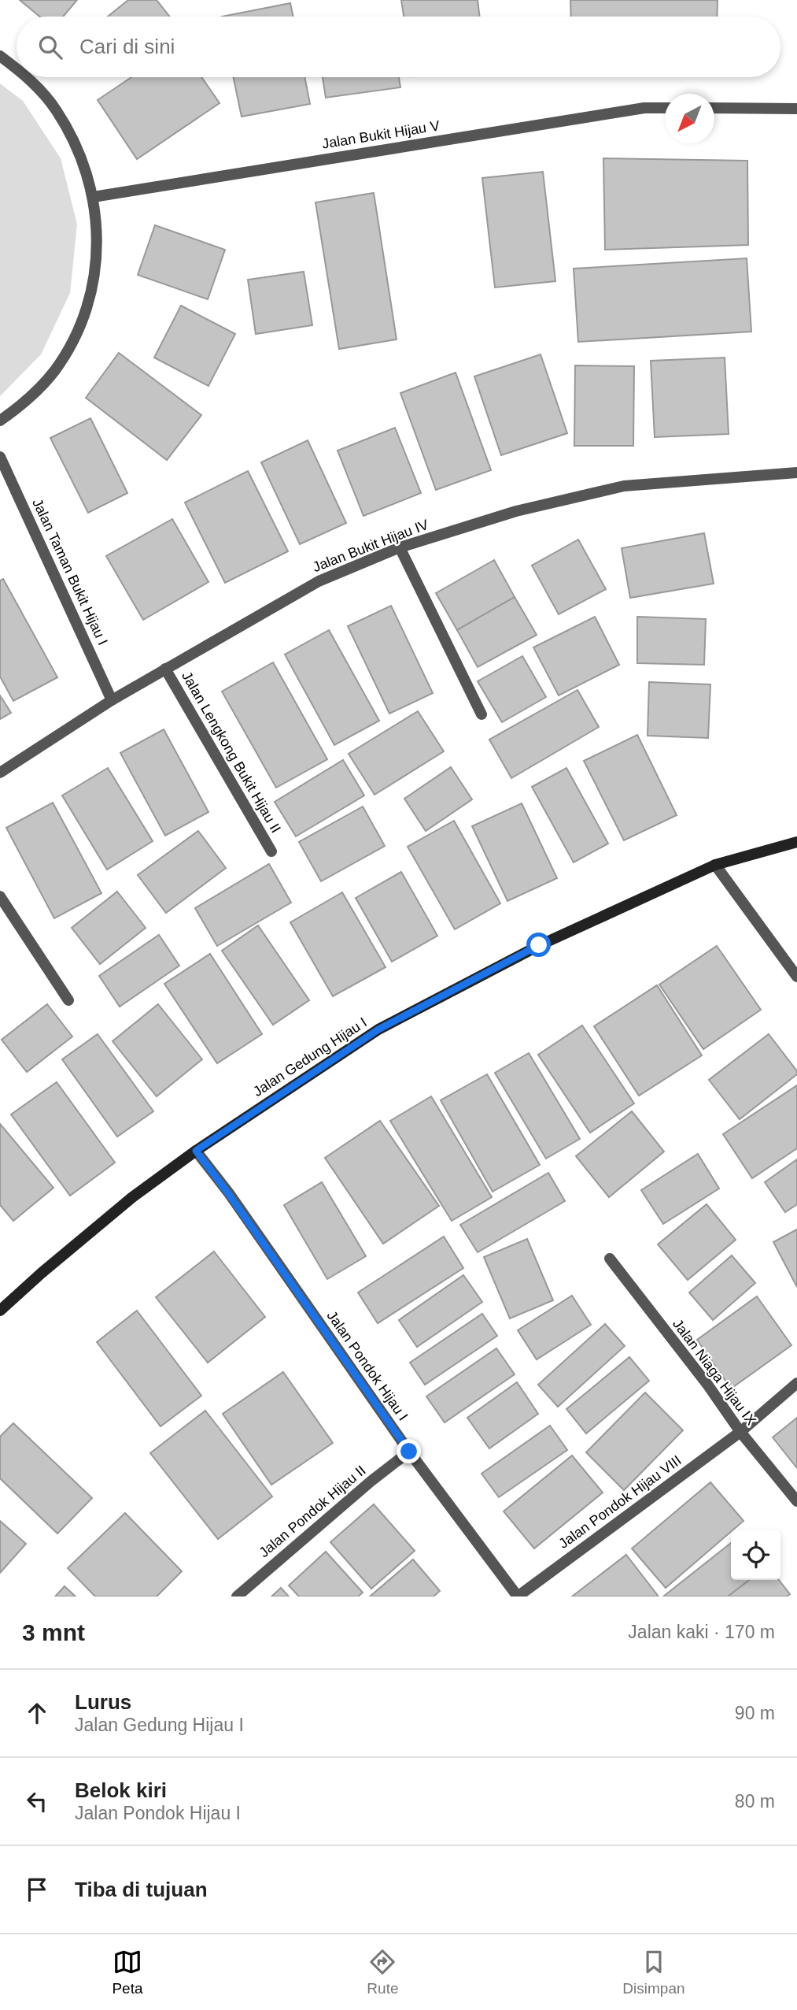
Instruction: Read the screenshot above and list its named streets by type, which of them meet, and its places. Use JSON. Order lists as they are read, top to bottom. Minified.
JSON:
{"streets":{"street":["Jalan Bukit Hijau V","Jalan Bukit Hijau IV","Jalan Taman Bukit Hijau I","Jalan Lengkong Bukit Hijau II","Jalan Gedung Hijau I","Jalan Pondok Hijau I","Jalan Niaga Hijau IX","Jalan Pondok Hijau VIII","Jalan Pondok Hijau II"]},"crossings":[["Jalan Bukit Hijau IV","Jalan Taman Bukit Hijau I"],["Jalan Bukit Hijau IV","Jalan Lengkong Bukit Hijau II"],["Jalan Gedung Hijau I","Jalan Pondok Hijau I"],["Jalan Pondok Hijau I","Jalan Pondok Hijau VIII"],["Jalan Pondok Hijau I","Jalan Pondok Hijau II"],["Jalan Niaga Hijau IX","Jalan Pondok Hijau VIII"]],"north":"bottom left","page":{"search":"Cari di sini","heading":["3 mnt","Jalan kaki · 170 m"],"list":[["Lurus","Jalan Gedung Hijau I","90 m"],["Belok kiri","Jalan Pondok Hijau I","80 m"],"Tiba di tujuan"],"nav":["Peta","Rute","Disimpan"]}}
